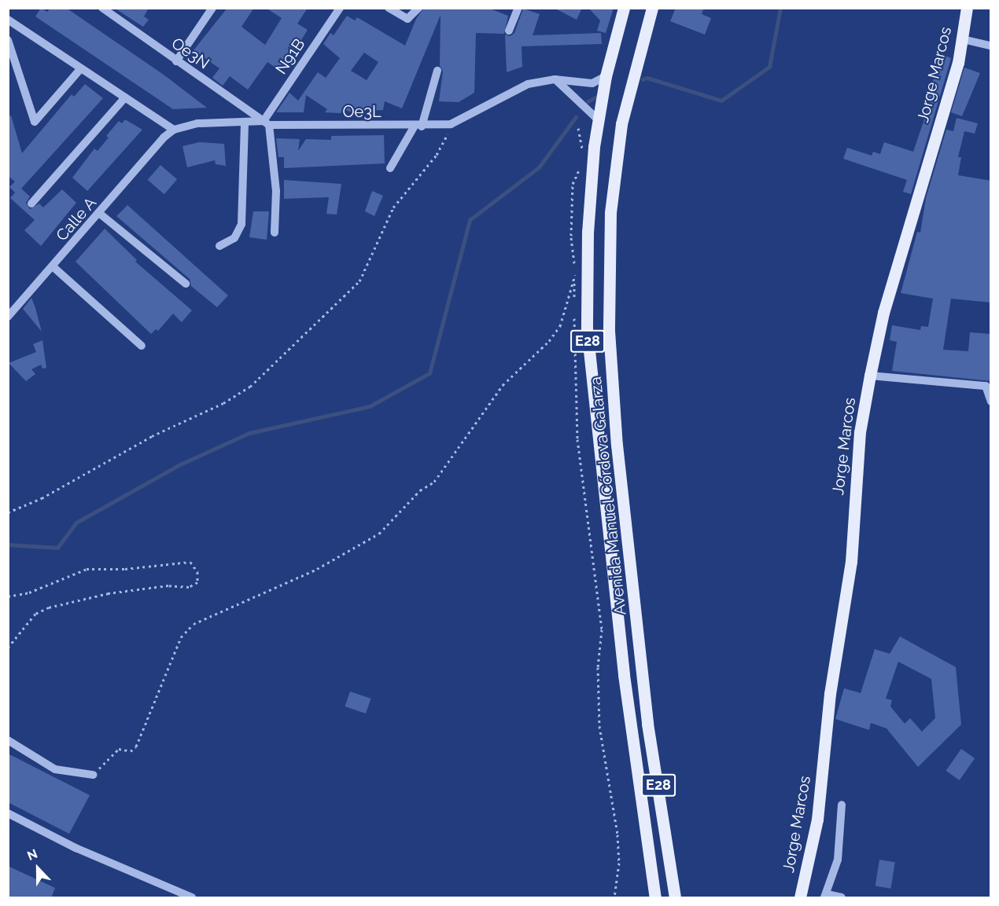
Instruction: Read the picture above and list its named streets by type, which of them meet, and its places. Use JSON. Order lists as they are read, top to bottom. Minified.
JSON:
{"streets":{"main road":["Jorge Marcos","E28","Avenida Manuel Córdova Galarza"],"street":["Oe3N","N91B","Oe3L","Calle A"]},"crossings":[["Oe3N","N91B"],["Oe3N","Oe3L"],["N91B","Oe3L"],["Oe3L","Calle A"],["Oe3L","Avenida Manuel Córdova Galarza"]],"north":"top"}
